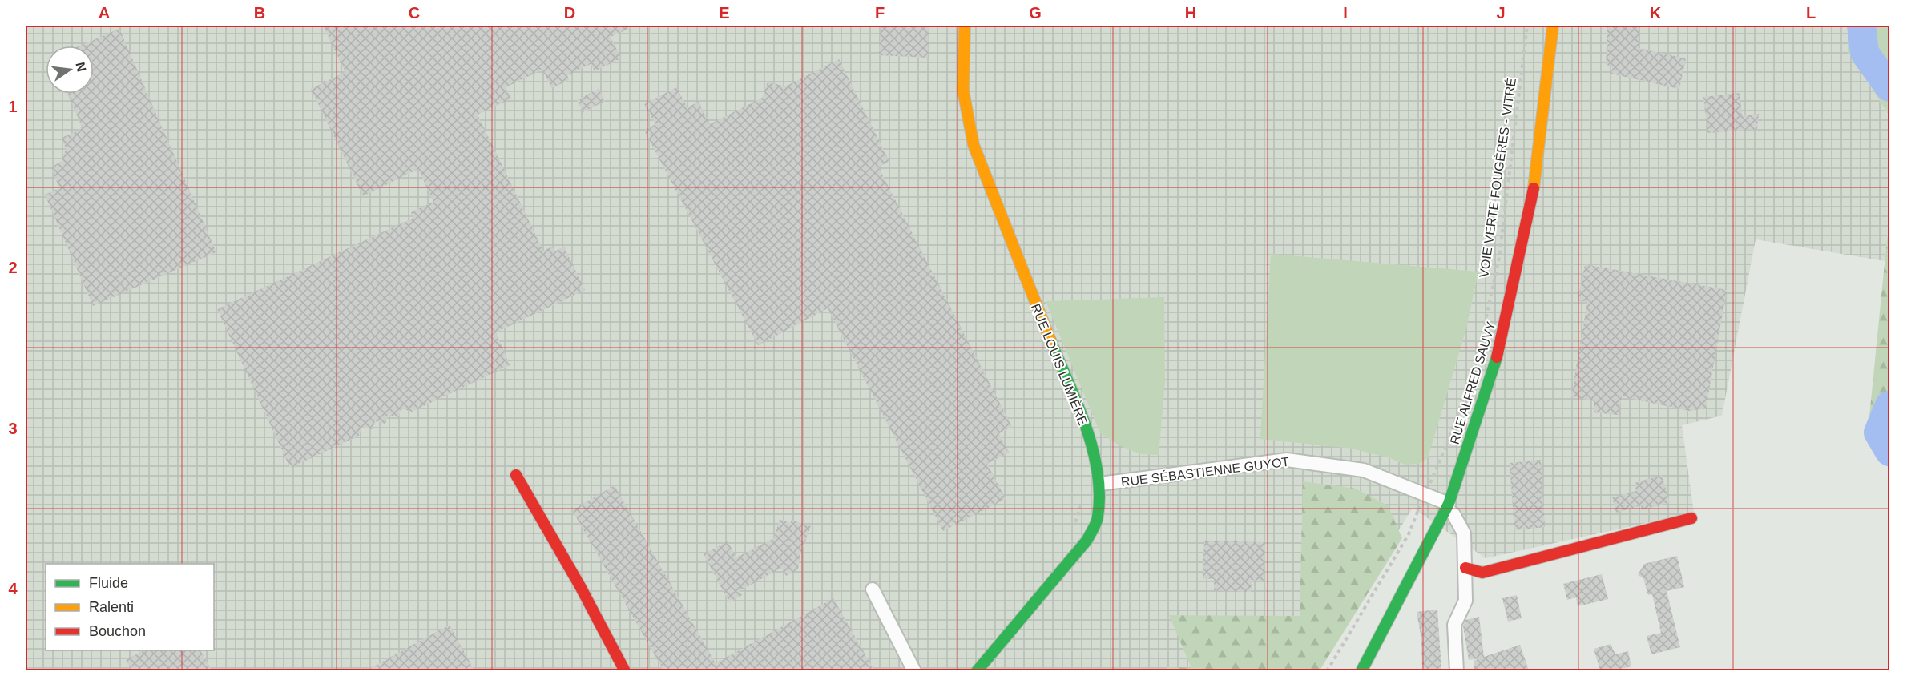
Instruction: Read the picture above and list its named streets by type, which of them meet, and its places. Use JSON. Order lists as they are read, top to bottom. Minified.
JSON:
{"streets":{"street":["RUE LOUIS LUMIÈRE","RUE ALFRED SAUVY","RUE SÉBASTIENNE GUYOT"],"path":["VOIE VERTE FOUGÈRES - VITRÉ"]},"crossings":[["RUE LOUIS LUMIÈRE","RUE SÉBASTIENNE GUYOT"],["RUE ALFRED SAUVY","RUE SÉBASTIENNE GUYOT"]],"legend":["Fluide","Ralenti","Bouchon"],"north":"right","grid":{"columns":["A","B","C","D","E","F","G","H","I","J","K","L"],"rows":["1","2","3","4"]}}
